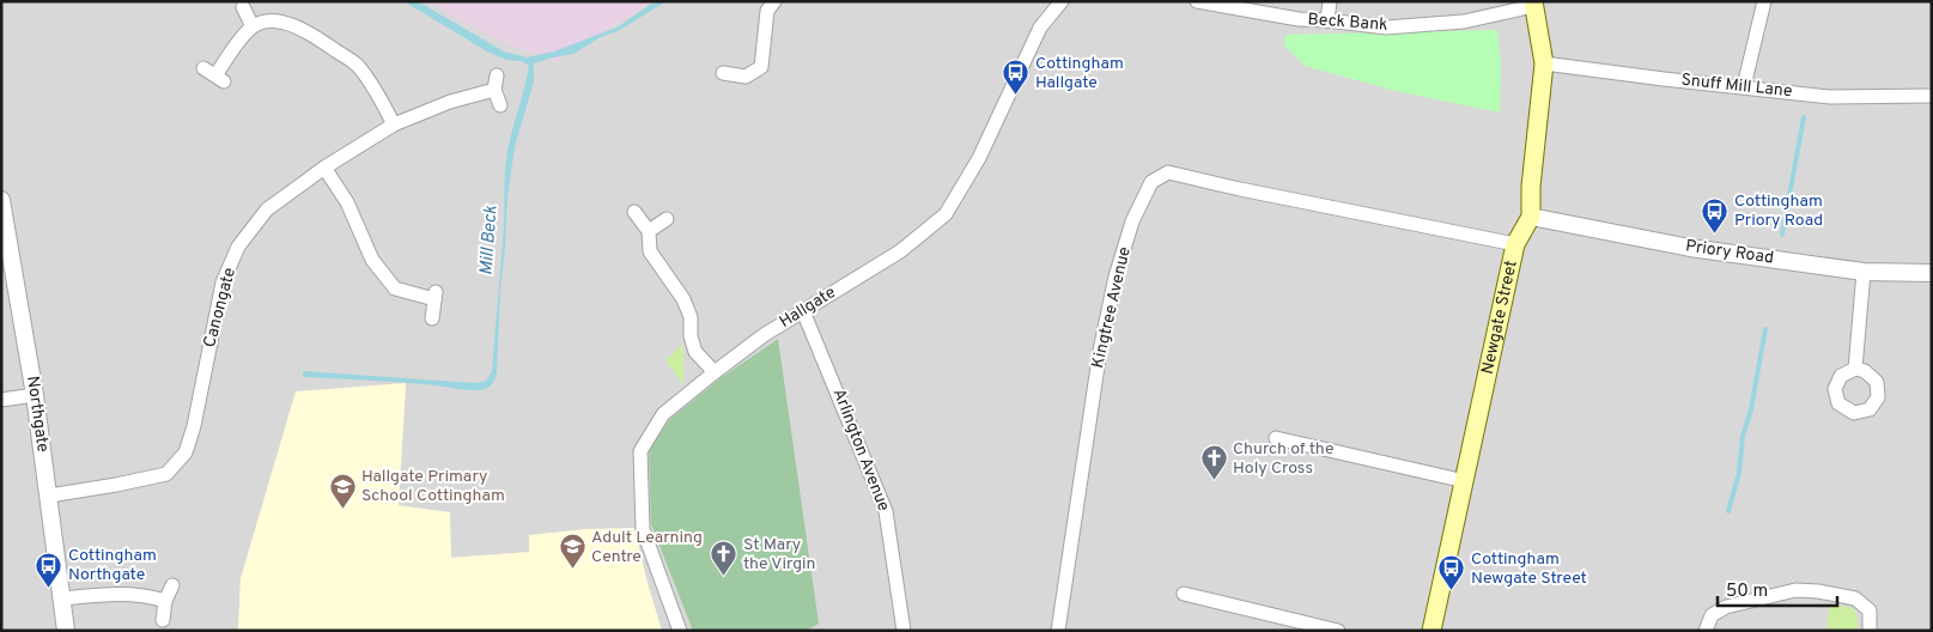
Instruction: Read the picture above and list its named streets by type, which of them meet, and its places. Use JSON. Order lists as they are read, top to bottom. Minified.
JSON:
{"streets":{"main road":["Newgate Street"],"street":["Beck Bank","Snuff Mill Lane","Priory Road","Canongate","Hallgate","Kingtree Avenue","Northgate","Arlington Avenue"]},"crossings":[["Beck Bank","Newgate Street"],["Snuff Mill Lane","Newgate Street"],["Priory Road","Newgate Street"],["Canongate","Northgate"],["Hallgate","Arlington Avenue"],["Kingtree Avenue","Newgate Street"]],"water":["Mill Beck"],"places":{"bus stop":["Cottingham Hallgate","Cottingham Priory Road","Cottingham Northgate","Cottingham Newgate Street"],"church":["Church of the Holy Cross","St Mary the Virgin"],"school or university":["Hallgate Primary School Cottingham","Adult Learning Centre"]},"scale_bar":"50 m"}
